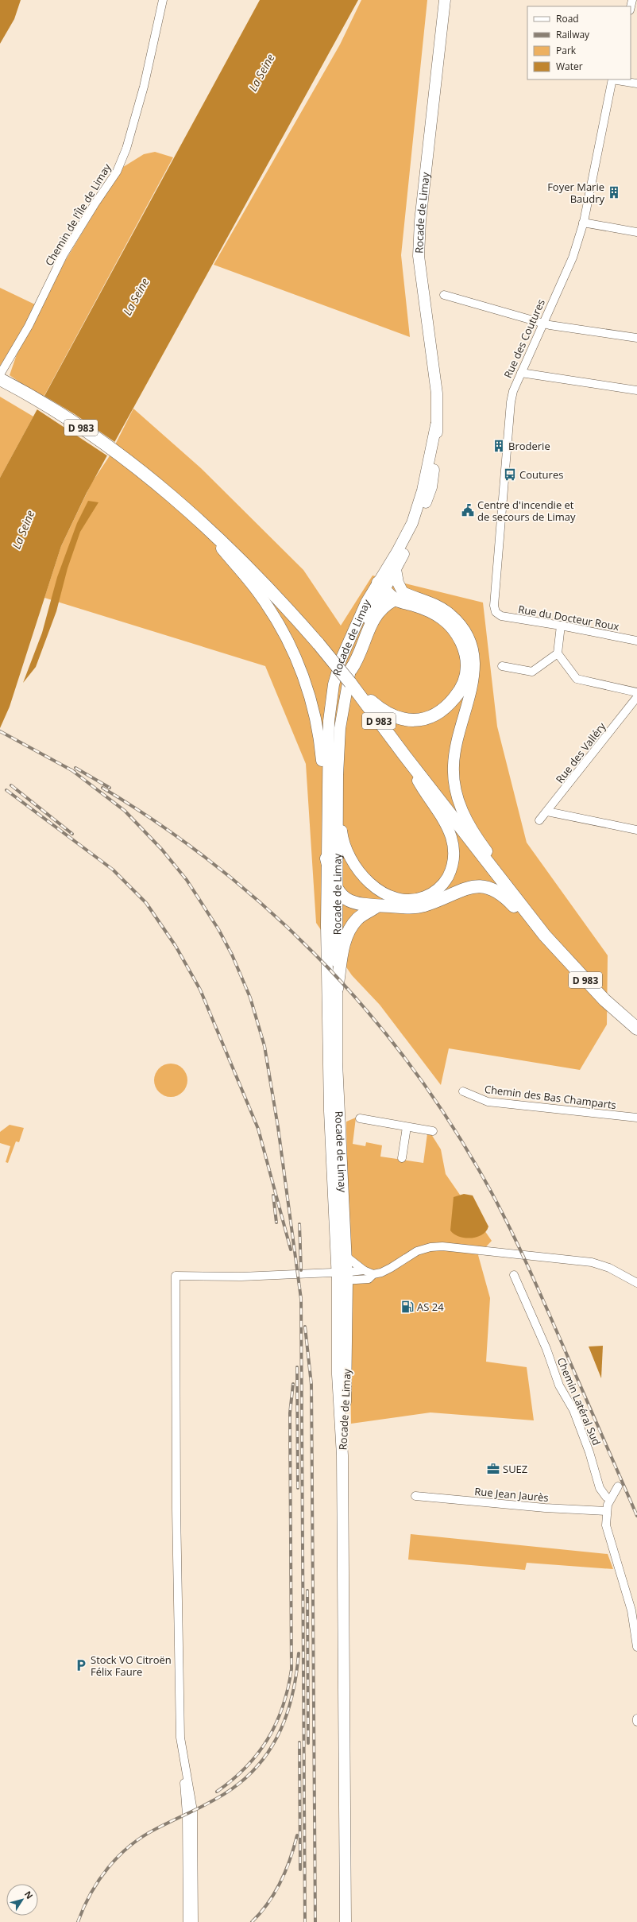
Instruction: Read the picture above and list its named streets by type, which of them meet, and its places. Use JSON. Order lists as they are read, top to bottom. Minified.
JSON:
{"streets":{"main road":["Rocade de Limay","D 983"],"street":["Chemin de l'Île de Limay","Rue des Coutures","Rue du Docteur Roux","Rue des Valléry","Chemin des Bas Champarts","Chemin Latéral Sud","Rue Jean Jaurès"]},"crossings":[["Rue des Coutures","Rue du Docteur Roux"]],"water":["La Seine"],"places":{"building":["Foyer Marie Baudry","Broderie"],"bus stop":["Coutures"],"public building":["Centre d'incendie et de secours de Limay"],"fuel station":["AS 24"],"office":["SUEZ"],"parking":["Stock VO Citroën Félix Faure"]},"legend":["Road","Railway","Park","Water"],"north":"top right"}
